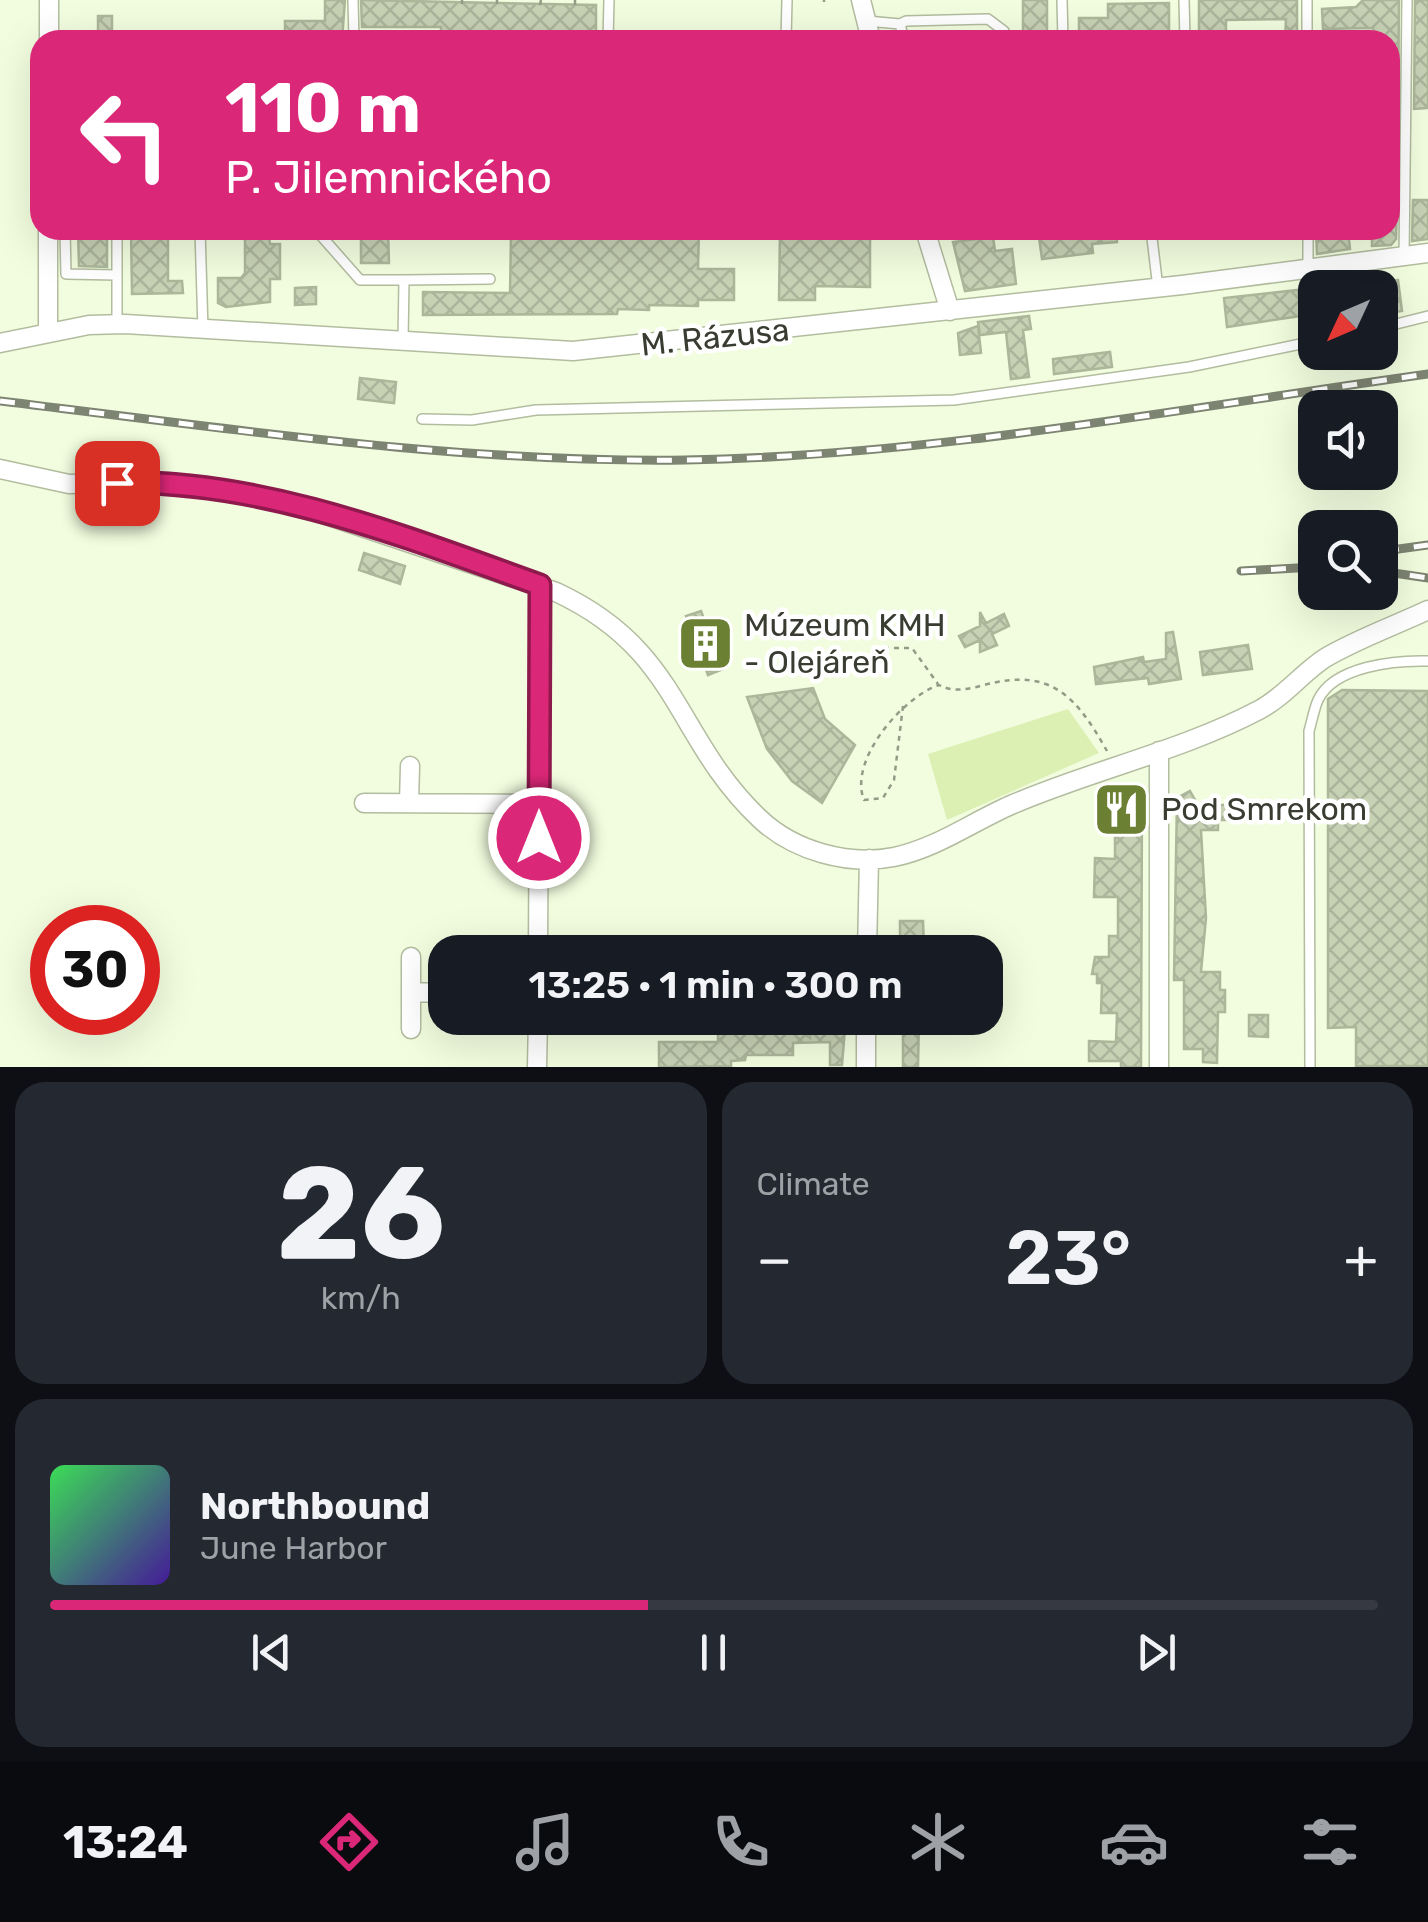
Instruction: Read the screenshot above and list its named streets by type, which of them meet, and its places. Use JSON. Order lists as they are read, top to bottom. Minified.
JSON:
{"streets":{"street":["M. Rázusa"]},"places":{"building":["Múzeum KMH - Olejáreň"],"restaurant":["Pod Smrekom"]},"north":"bottom left","page":{"turn":["110 m","P. Jilemnického"],"limit":"30","trip":"13:25 · 1 min · 300 m","tile":[["26","km/h"],"Climate"],"heat":["−","23°","+"],"song":["Northbound","June Harbor"],"tabs":"13:24"}}
